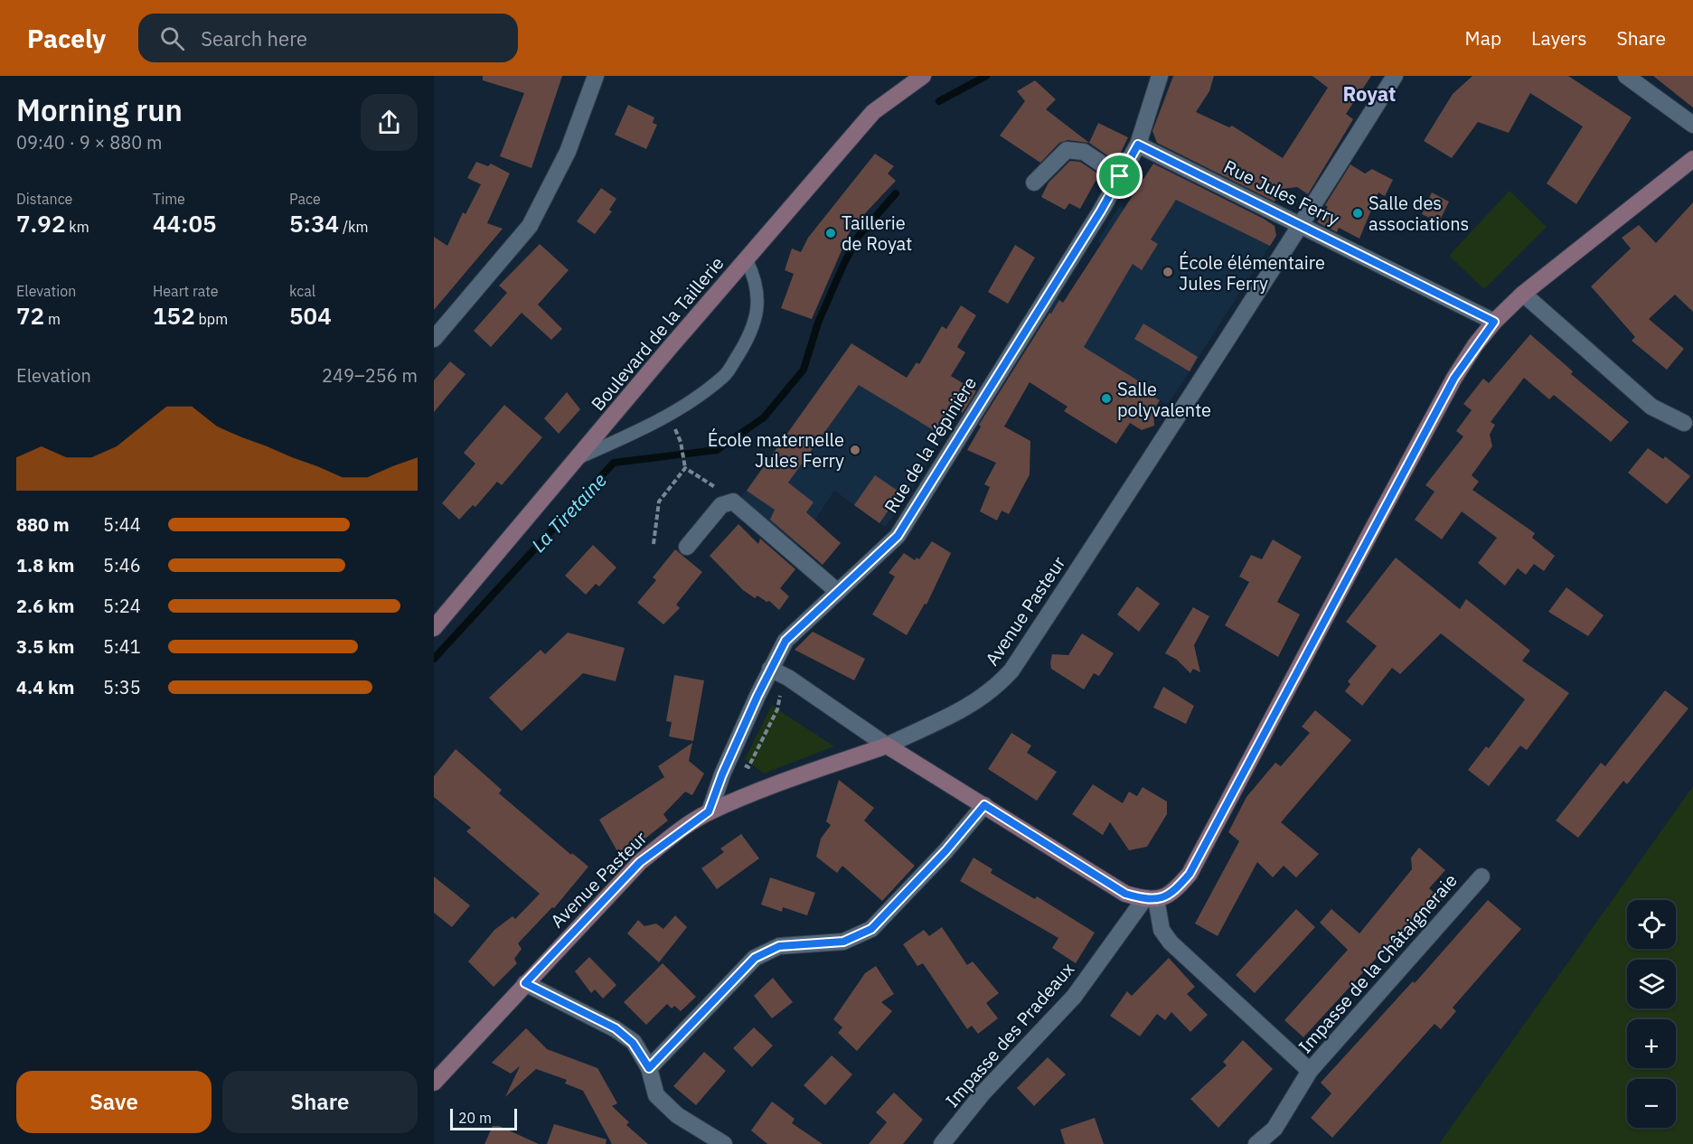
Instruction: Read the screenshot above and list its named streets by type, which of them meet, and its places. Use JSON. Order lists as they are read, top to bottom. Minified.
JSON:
{"streets":{"main road":["Boulevard de la Taillerie","Avenue Pasteur"],"street":["Rue Jules Ferry","Rue de la Pépinière","Impasse de la Châtaigneraie","Impasse des Pradeaux"]},"crossings":[["Rue Jules Ferry","Rue de la Pépinière"],["Rue Jules Ferry","Avenue Pasteur"],["Rue de la Pépinière","Avenue Pasteur"],["Impasse de la Châtaigneraie","Impasse des Pradeaux"]],"districts":["Royat"],"water":["La Tiretaine"],"places":["Salle des associations","Taillerie de Royat","École élémentaire Jules Ferry","Salle polyvalente","École maternelle Jules Ferry"],"scale_bar":"20 m","page":{"header":"Pacely","search":"Search here","nav":["Map","Layers","Share"],"heading":["Morning run","09:40 · 9 × 880 m"],"stats":[["Distance","7.92 km"],["Time","44:05"],["Pace","5:34 /km"],["Elevation","72 m"],["Heart rate","152 bpm"],["kcal","504"]],"chart":["Elevation","249–256 m"],"list":[{"name":"880 m","note":"5:44"},{"name":"1.8 km","note":"5:46"},{"name":"2.6 km","note":"5:24"},{"name":"3.5 km","note":"5:41"},{"name":"4.4 km","note":"5:35"}],"map_buttons":["+","−"],"buttons":["Save","Share"],"scale":"20 m"}}
